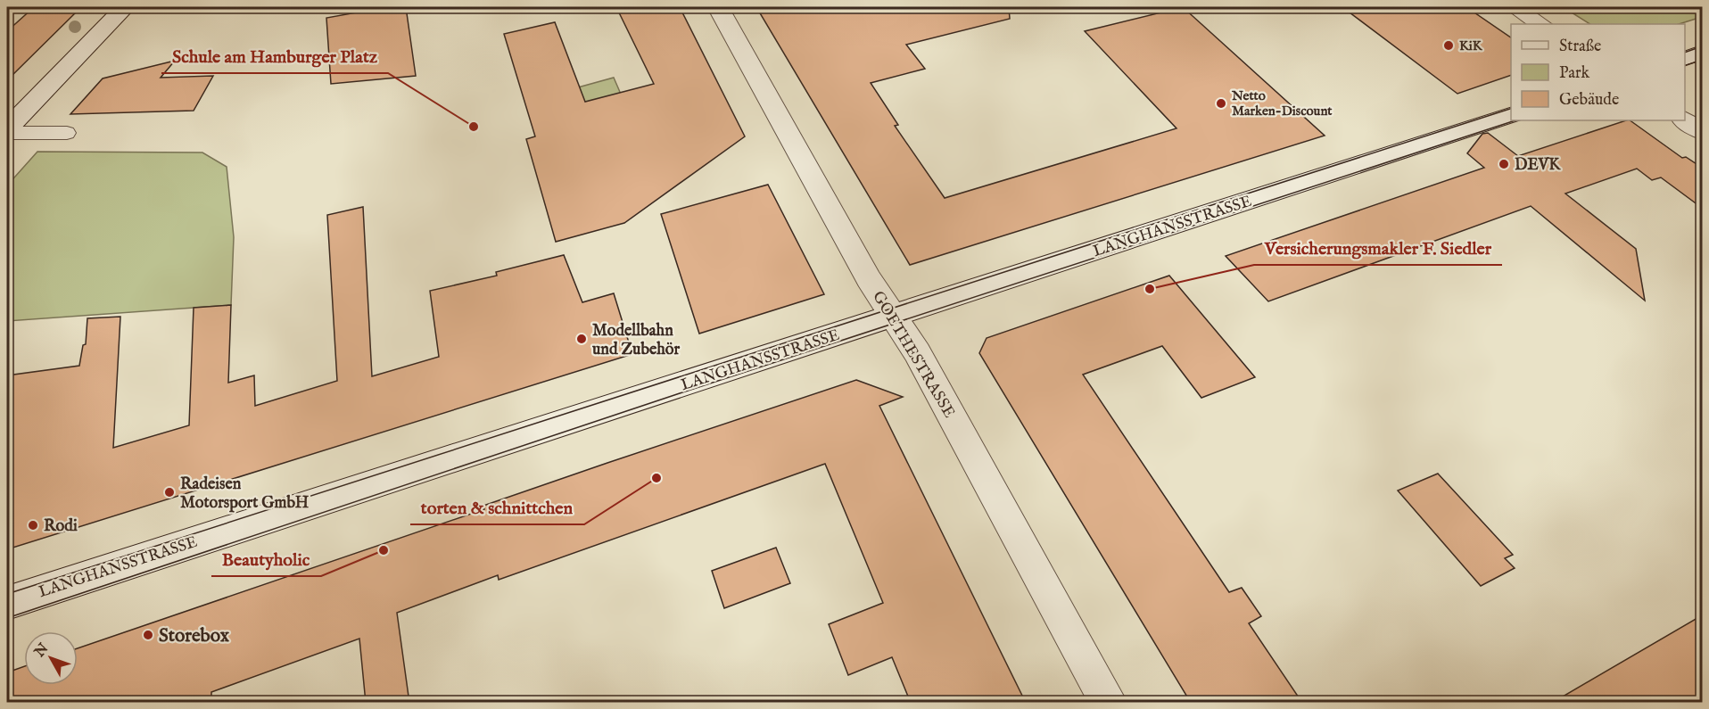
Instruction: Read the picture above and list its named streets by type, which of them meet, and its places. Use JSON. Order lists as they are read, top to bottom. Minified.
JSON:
{"streets":{"street":["LANGHANSSTRASSE","GOETHESTRASSE"]},"crossings":[["LANGHANSSTRASSE","GOETHESTRASSE"]],"places":["KiK","Netto Marken-Discount","Schule am Hamburger Platz","DEVK","Versicherungsmakler F. Siedler","Modellbahn und Zubehör","torten & schnittchen","Radeisen Motorsport GmbH","Rodi","Beautyholic","Storebox"],"legend":["Straße","Park","Gebäude"],"north":"top left"}
